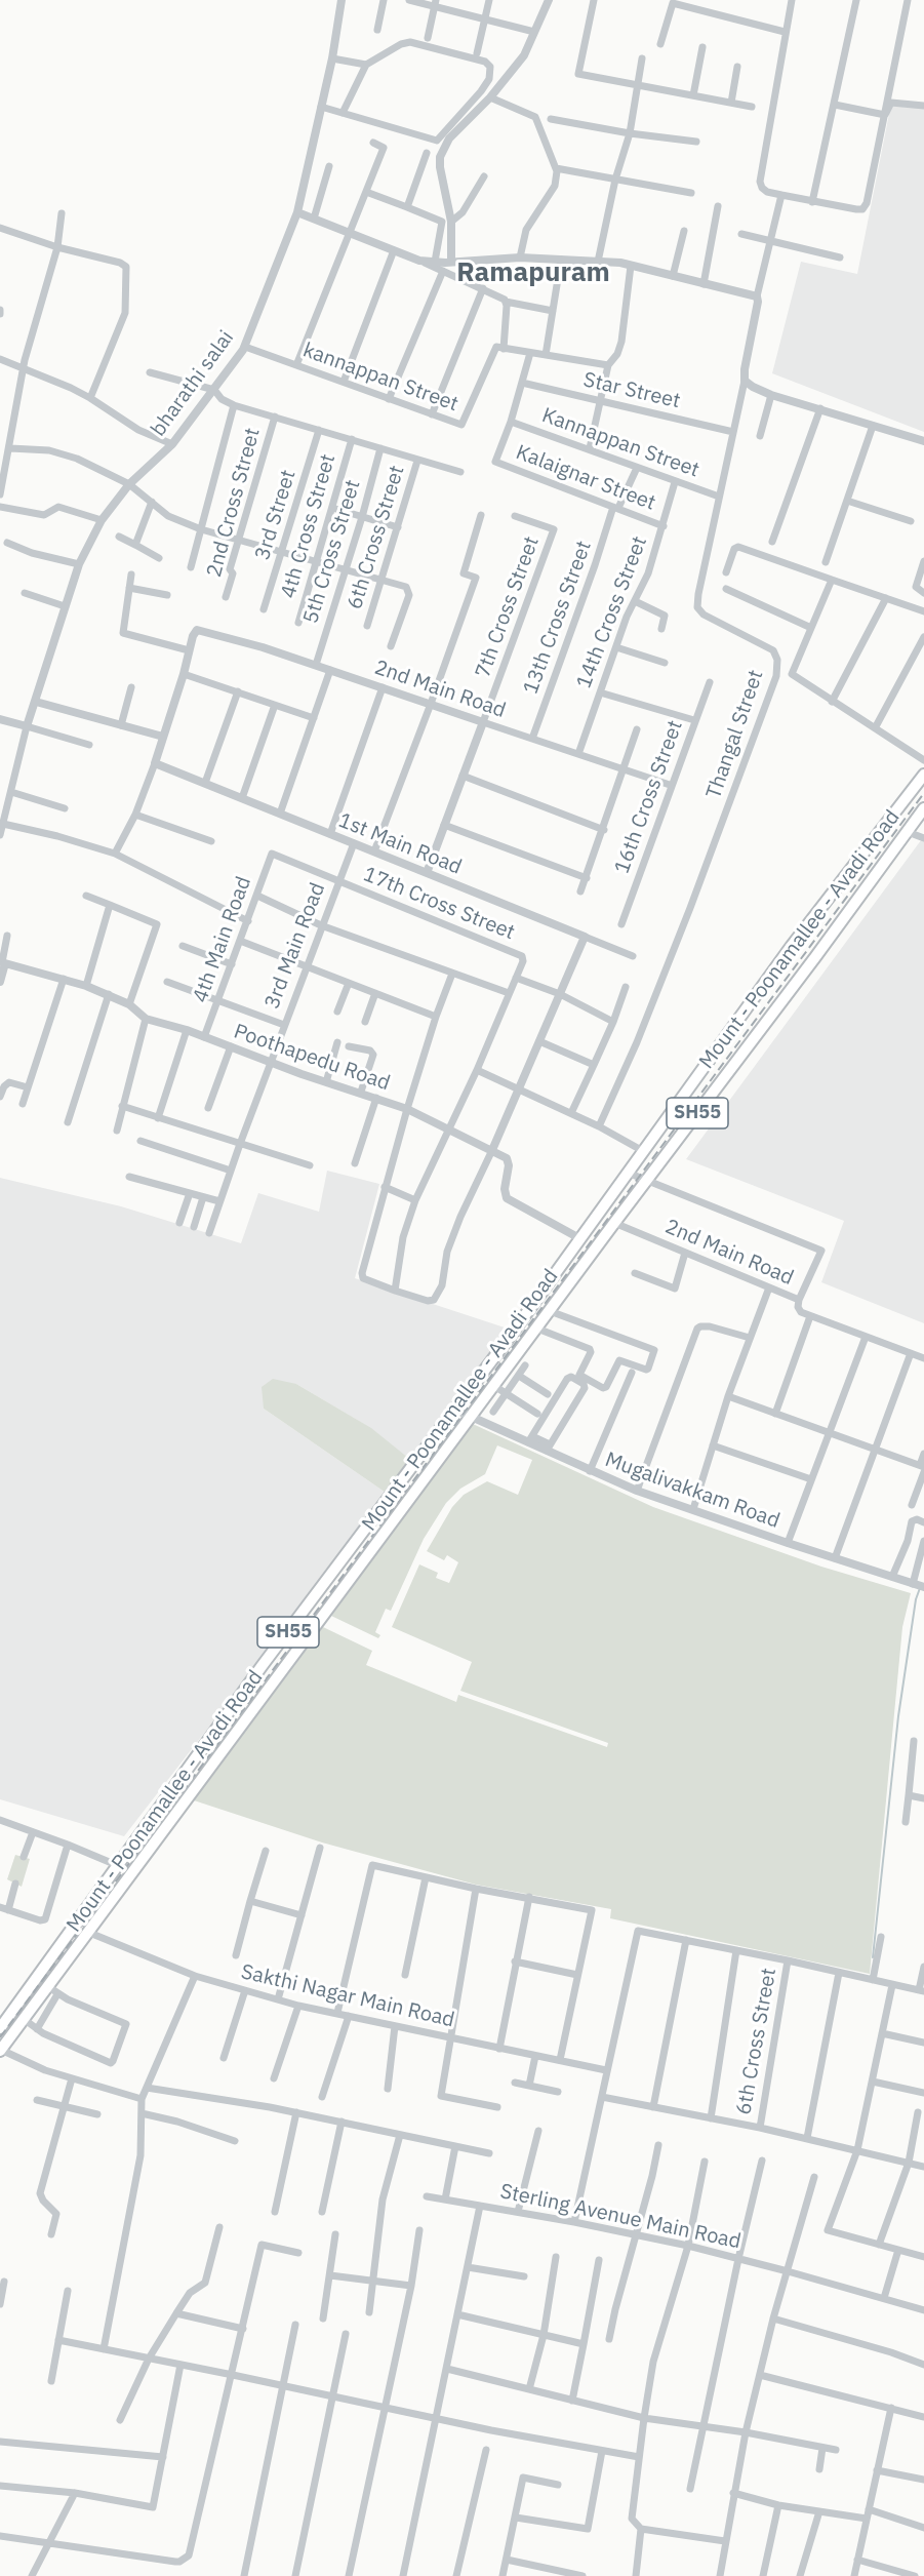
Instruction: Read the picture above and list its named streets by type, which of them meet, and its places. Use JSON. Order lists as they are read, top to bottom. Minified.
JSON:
{"streets":{"main road":["Mount - Poonamallee - Avadi Road","SH55"],"street":["kannappan Street","bharathi salai","Star Street","Kannappan Street","Kalaignar Street","2nd Cross Street","3rd Street","4th Cross Street","6th Cross Street","5th Cross Street","7th Cross Street","14th Cross Street","13th Cross Street","2nd Main Road","Thangal Street","16th Cross Street","1st Main Road","17th Cross Street","4th Main Road","3rd Main Road","Poothapedu Road","Mugalivakkam Road","Sakthi Nagar Main Road","Sterling Avenue Main Road"]},"crossings":[["kannappan Street","bharathi salai"],["Star Street","Thangal Street"],["Kannappan Street","Kalaignar Street"],["Kannappan Street","14th Cross Street"],["Kannappan Street","13th Cross Street"],["Kannappan Street","Thangal Street"],["Kalaignar Street","14th Cross Street"],["Kalaignar Street","13th Cross Street"],["5th Cross Street","2nd Main Road"],["7th Cross Street","2nd Main Road"],["7th Cross Street","1st Main Road"],["14th Cross Street","2nd Main Road"],["13th Cross Street","2nd Main Road"],["2nd Main Road","16th Cross Street"],["2nd Main Road","Mount - Poonamallee - Avadi Road"],["1st Main Road","3rd Main Road"],["17th Cross Street","4th Main Road"],["17th Cross Street","3rd Main Road"],["17th Cross Street","Poothapedu Road"],["4th Main Road","3rd Main Road"],["4th Main Road","Poothapedu Road"],["Mount - Poonamallee - Avadi Road","Mugalivakkam Road"],["Mount - Poonamallee - Avadi Road","Sakthi Nagar Main Road"],["3rd Main Road","Poothapedu Road"]],"districts":["Ramapuram"]}
